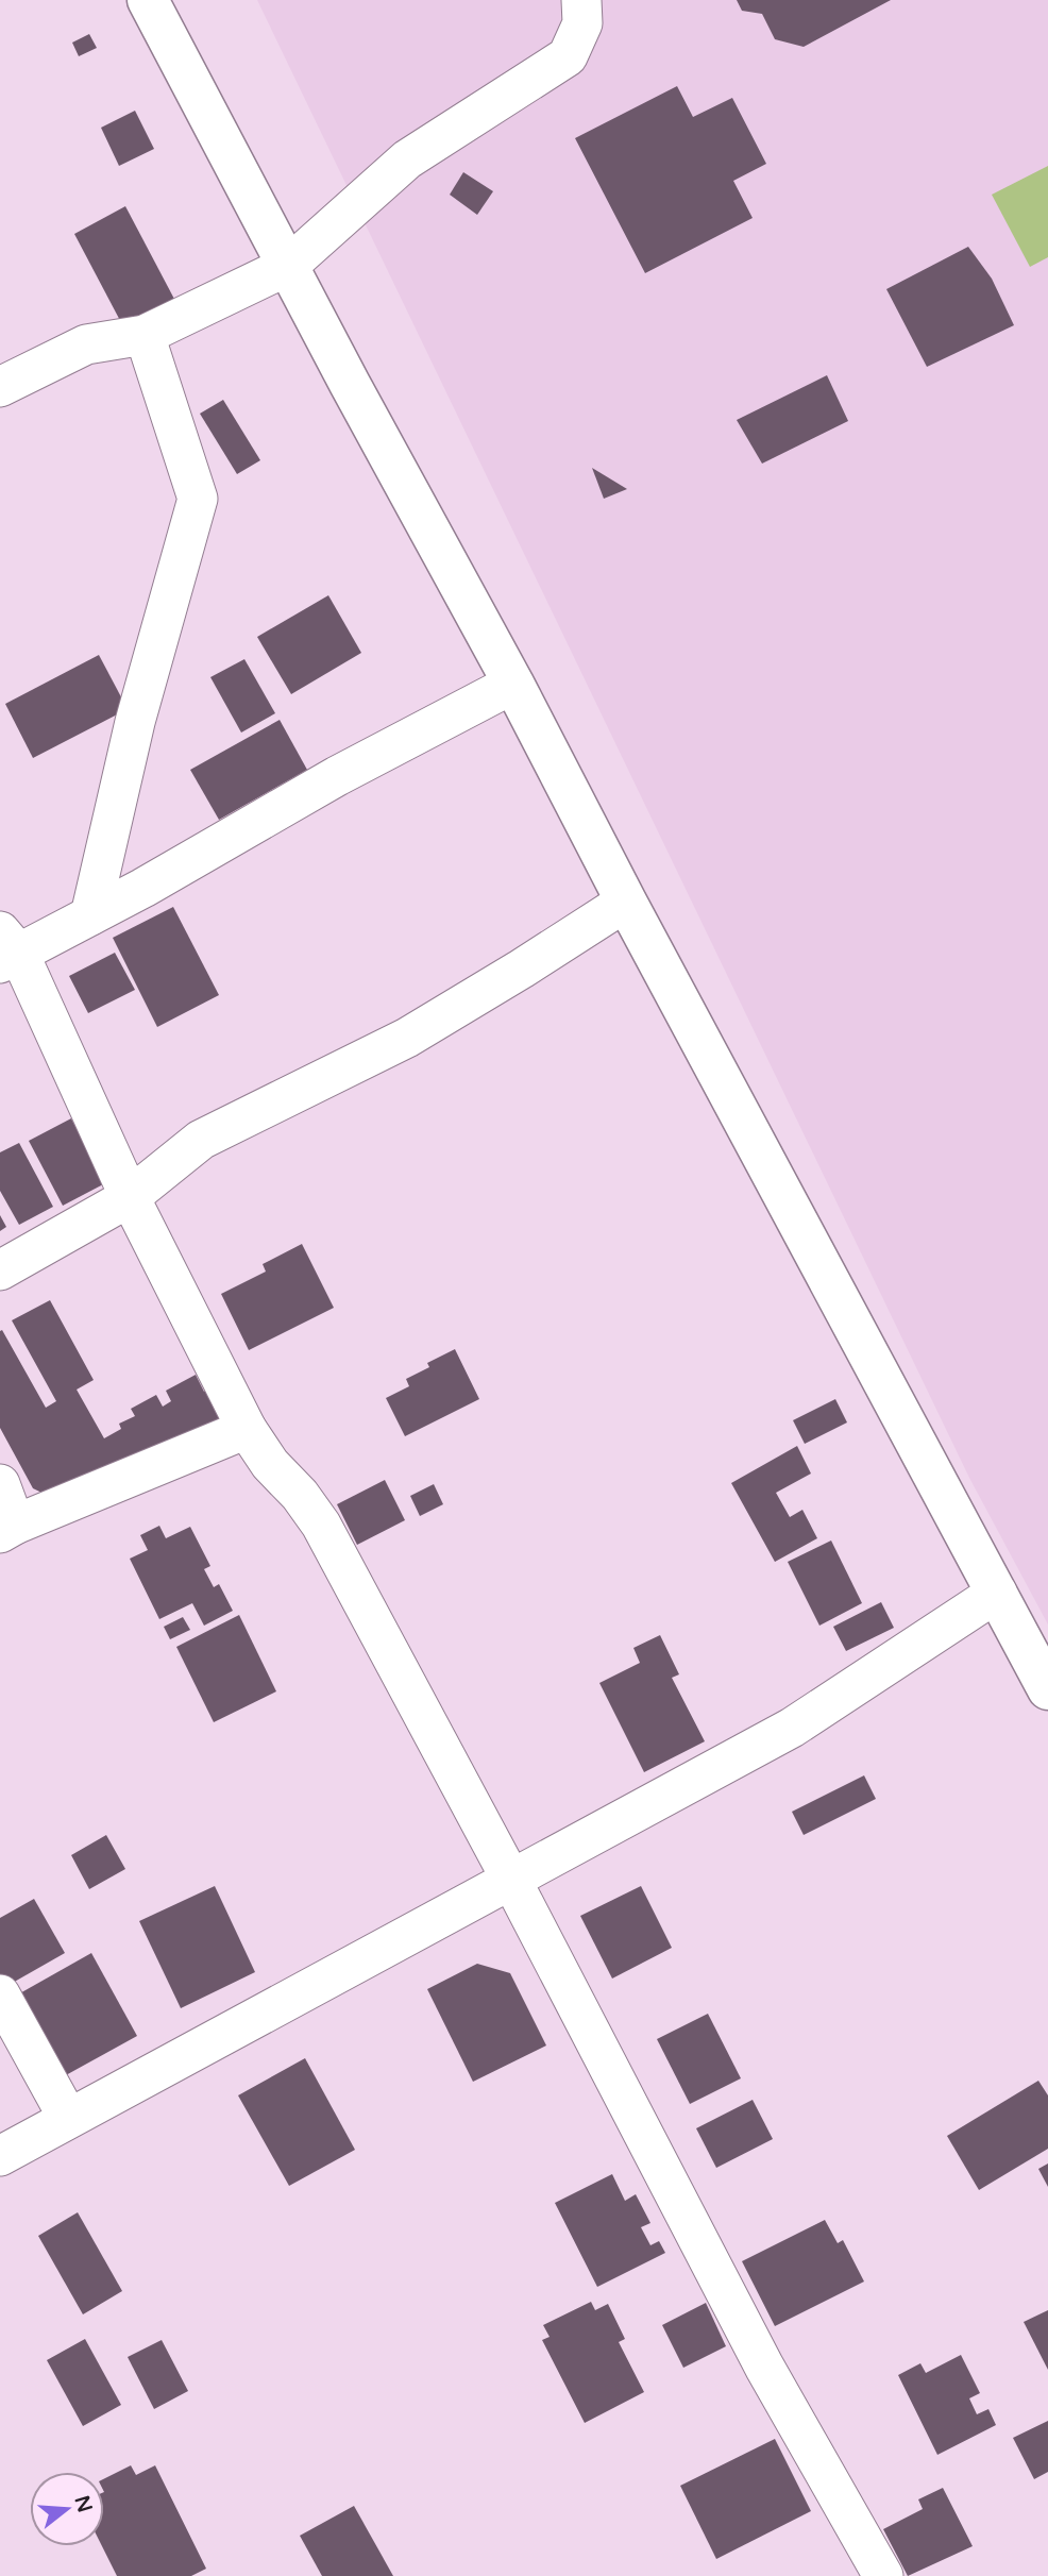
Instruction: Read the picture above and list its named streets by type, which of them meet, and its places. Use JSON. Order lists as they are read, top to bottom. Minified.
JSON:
{"north":"right"}
